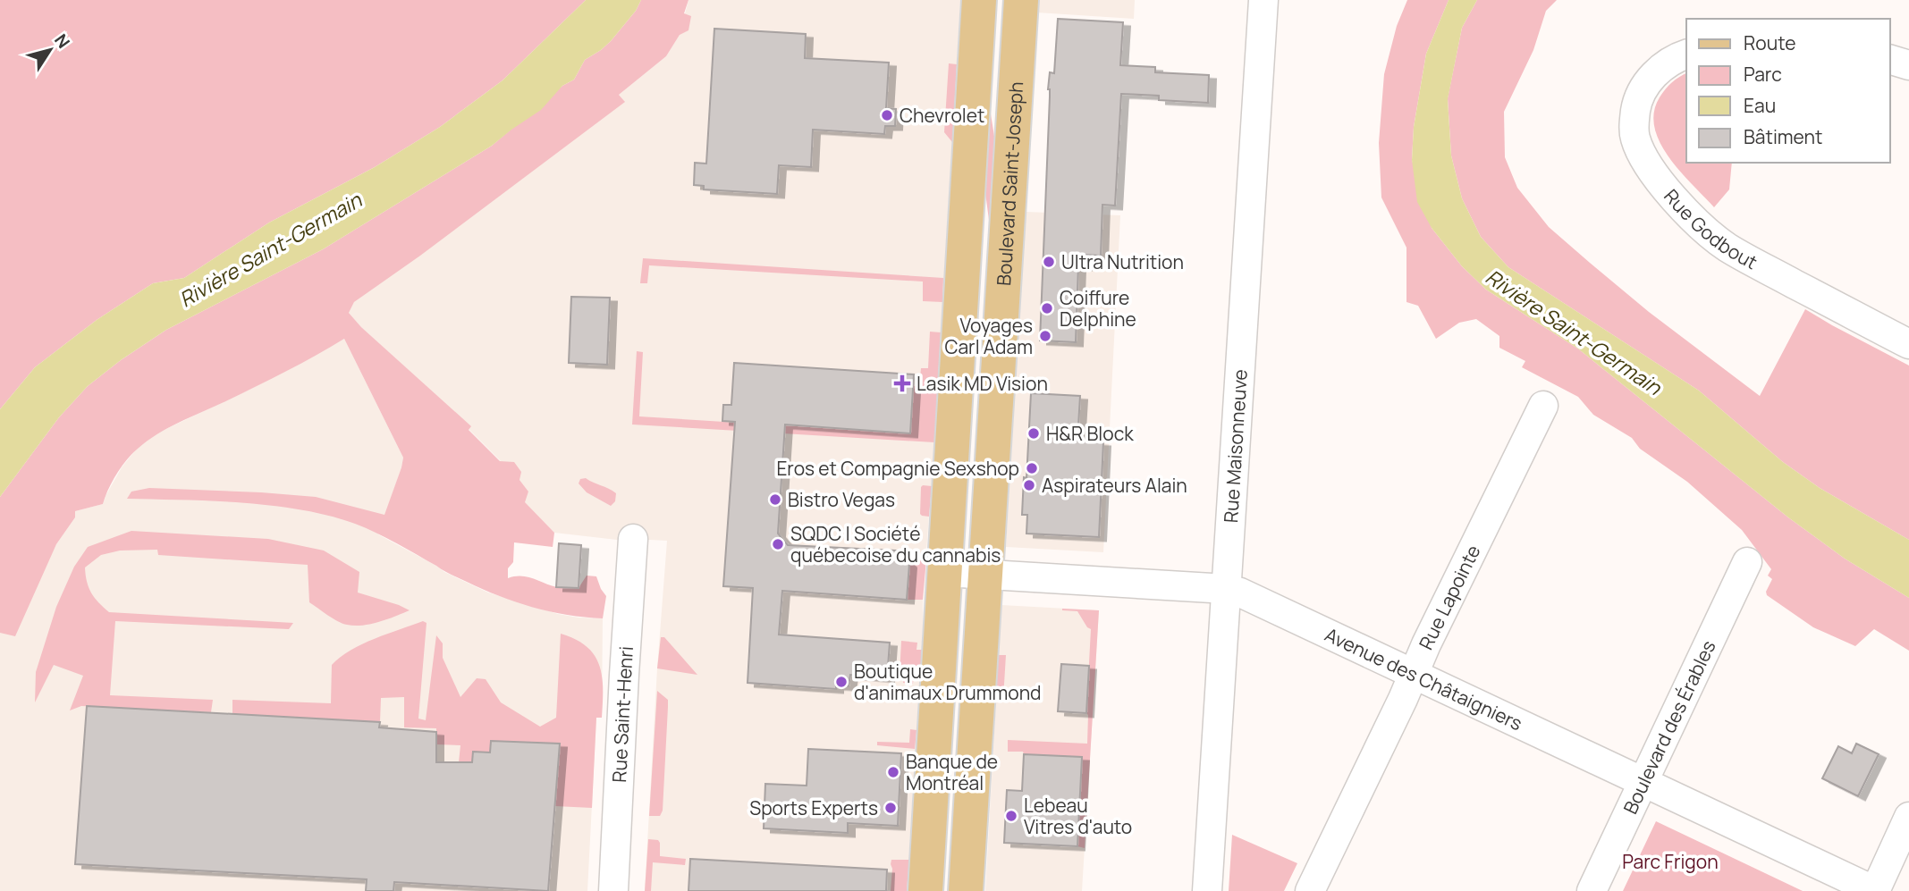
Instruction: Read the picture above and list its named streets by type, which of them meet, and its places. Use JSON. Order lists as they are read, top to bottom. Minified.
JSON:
{"streets":{"main road":["Boulevard Saint-Joseph"],"street":["Rue Godbout","Rue Maisonneuve","Rue Lapointe","Avenue des Châtaigniers","Rue Saint-Henri","Boulevard des Érables"]},"crossings":[["Boulevard Saint-Joseph","Avenue des Châtaigniers"],["Rue Maisonneuve","Avenue des Châtaigniers"],["Rue Lapointe","Avenue des Châtaigniers"],["Avenue des Châtaigniers","Boulevard des Érables"]],"water":["Rivière Saint-Germain"],"parks":["Parc Frigon"],"places":{"other":["Chevrolet","Ultra Nutrition","Coiffure Delphine","Voyages Carl Adam","H&R Block","Eros et Compagnie Sexshop","Aspirateurs Alain","Bistro Vegas","SQDC | Société québecoise du cannabis","Boutique d'animaux Drummond","Banque de Montréal","Sports Experts","Lebeau Vitres d'auto"],"health":["Lasik MD Vision"]},"legend":["Route","Parc","Eau","Bâtiment"],"north":"top right"}
